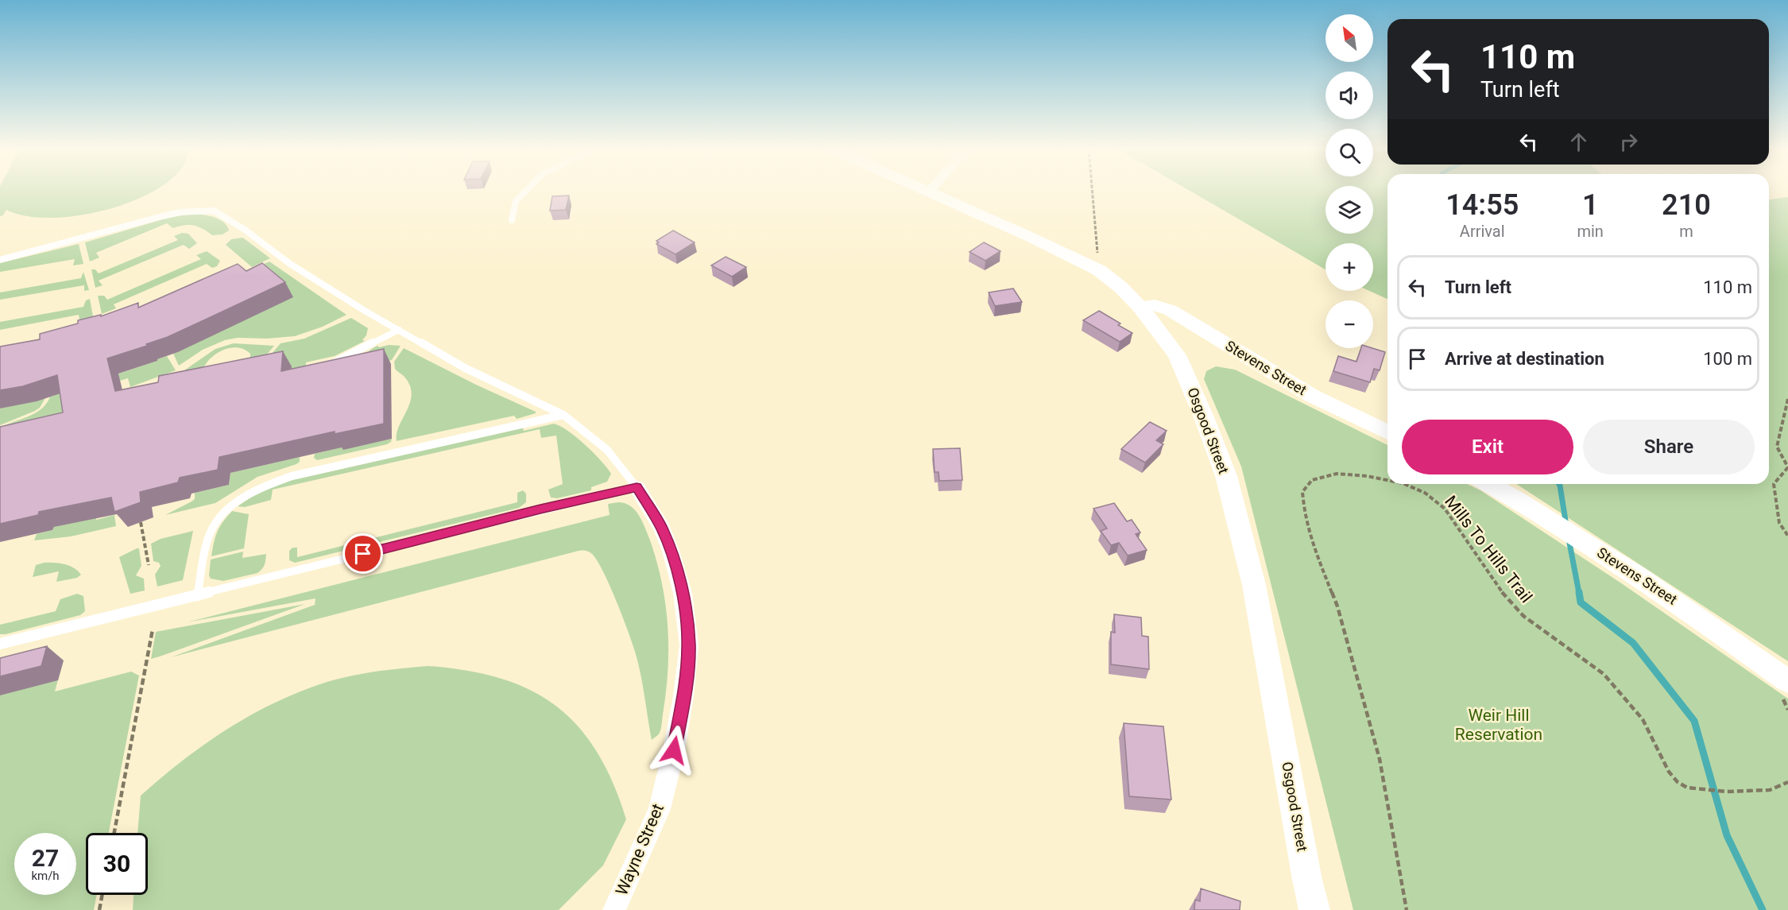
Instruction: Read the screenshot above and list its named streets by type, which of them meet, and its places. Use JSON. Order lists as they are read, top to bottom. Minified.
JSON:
{"streets":{"street":["Stevens Street","Osgood Street","Wayne Street"],"path":["Mills To Hills Trail"]},"crossings":[["Stevens Street","Osgood Street"]],"parks":["Weir Hill Reservation"],"north":"top left","page":{"map_buttons":["+","−"],"turn":["110 m","Turn left"],"eta":["14:55","Arrival","1","min","210","m"],"list":[{"name":"Turn left","value":"110 m"},{"name":"Arrive at destination","value":"100 m"}],"buttons":["Exit","Share"],"speed":"27 km/h","limit":"30"}}
